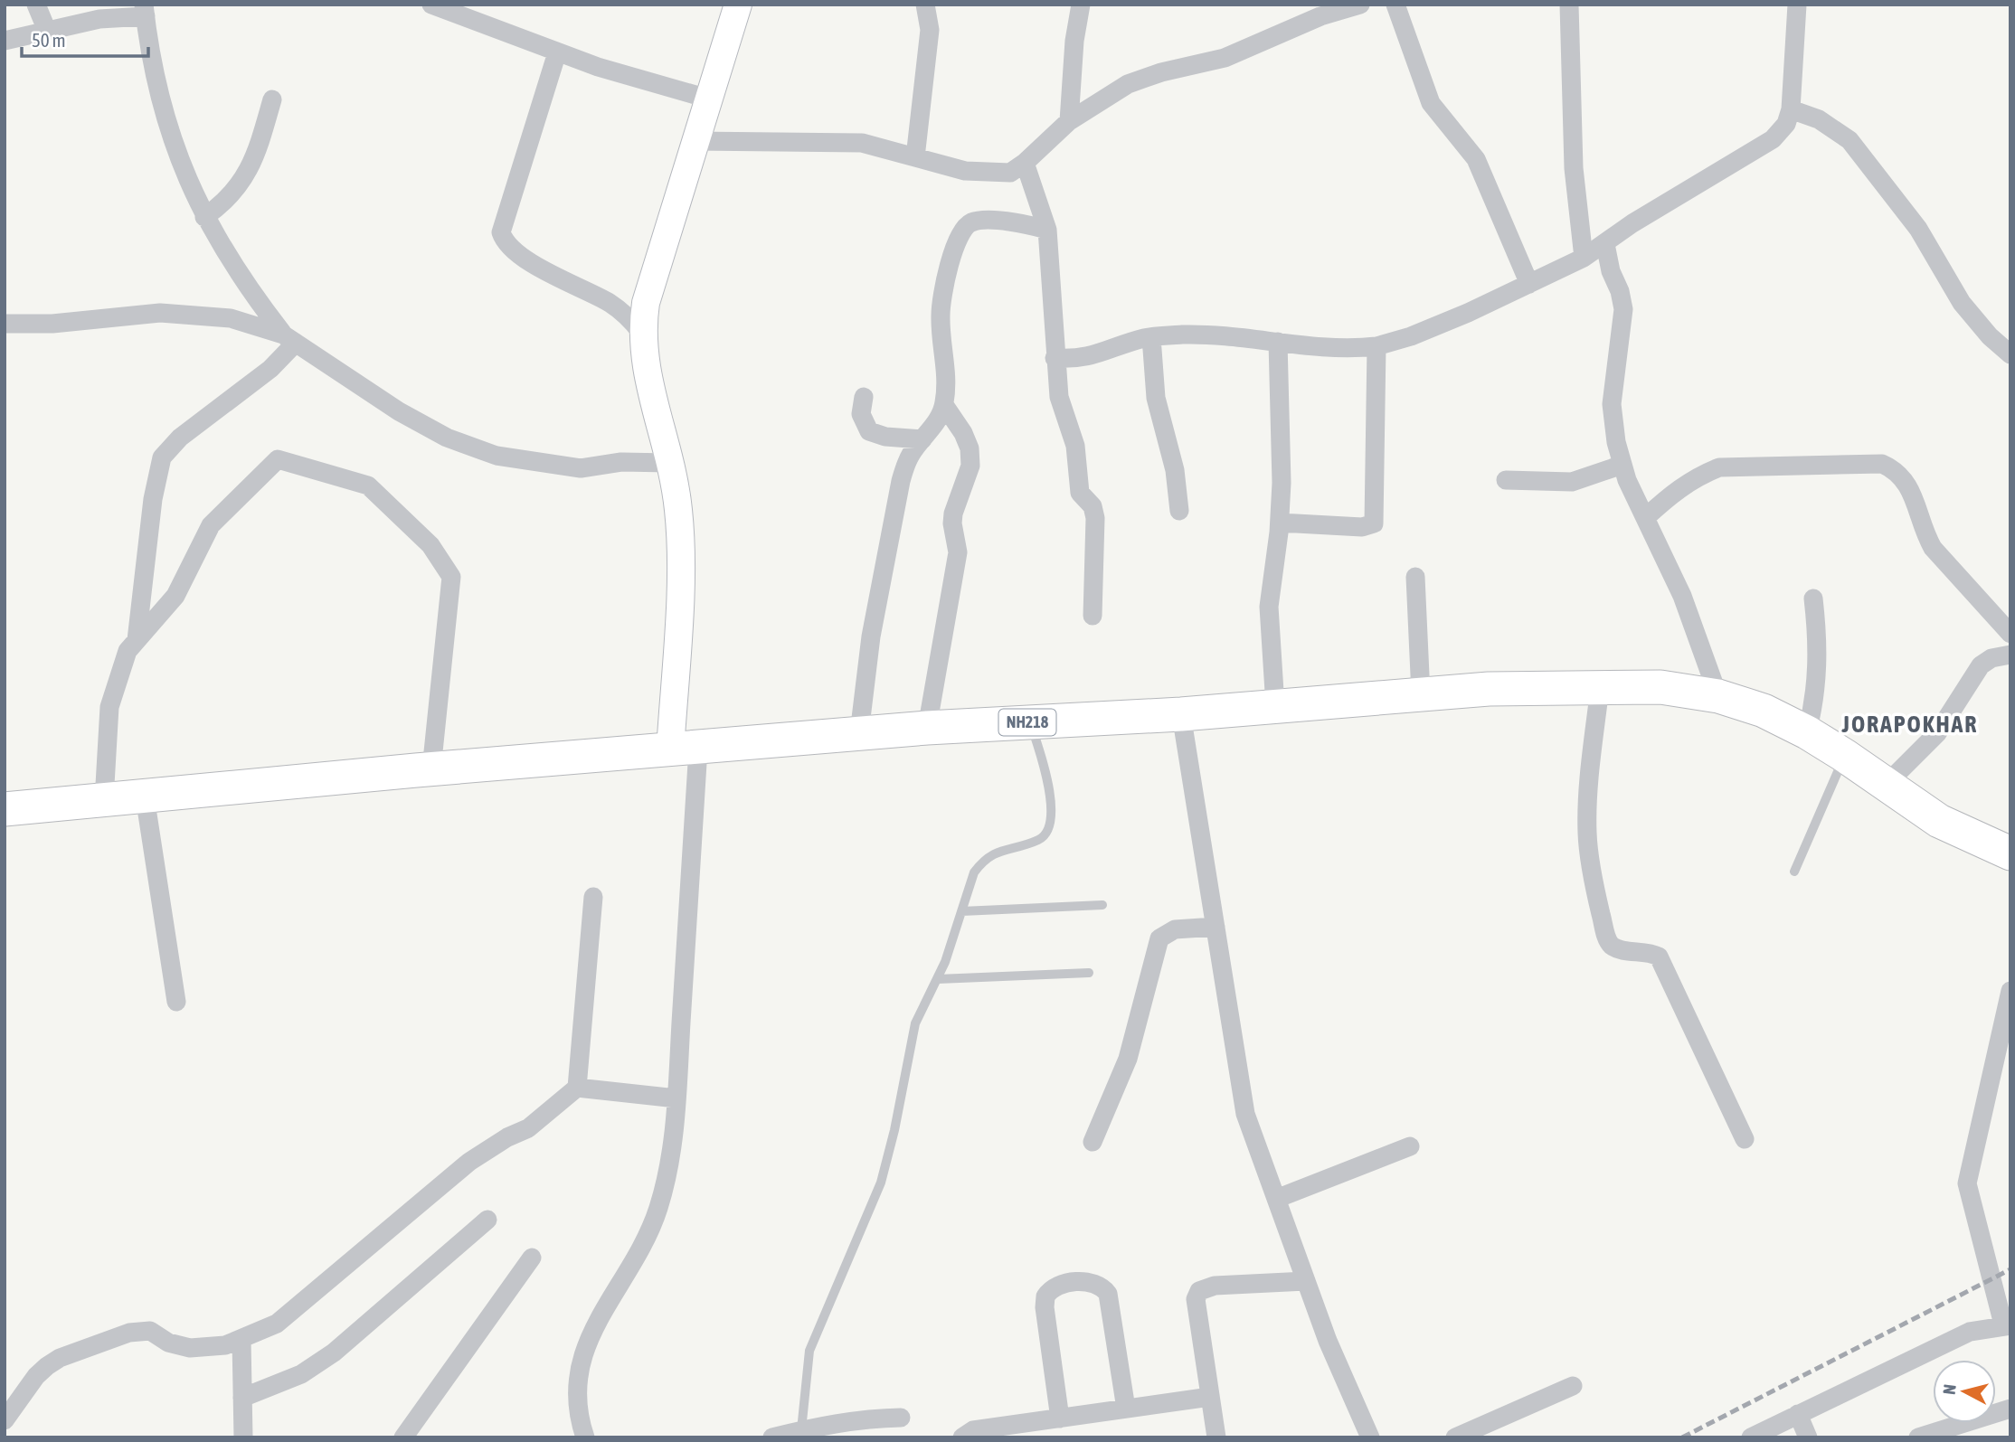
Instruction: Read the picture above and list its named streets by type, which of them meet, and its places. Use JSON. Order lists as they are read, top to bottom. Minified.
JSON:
{"streets":{"highway":["NH218"]},"districts":["JORAPOKHAR"],"scale_bar":"50 m","north":"left"}
